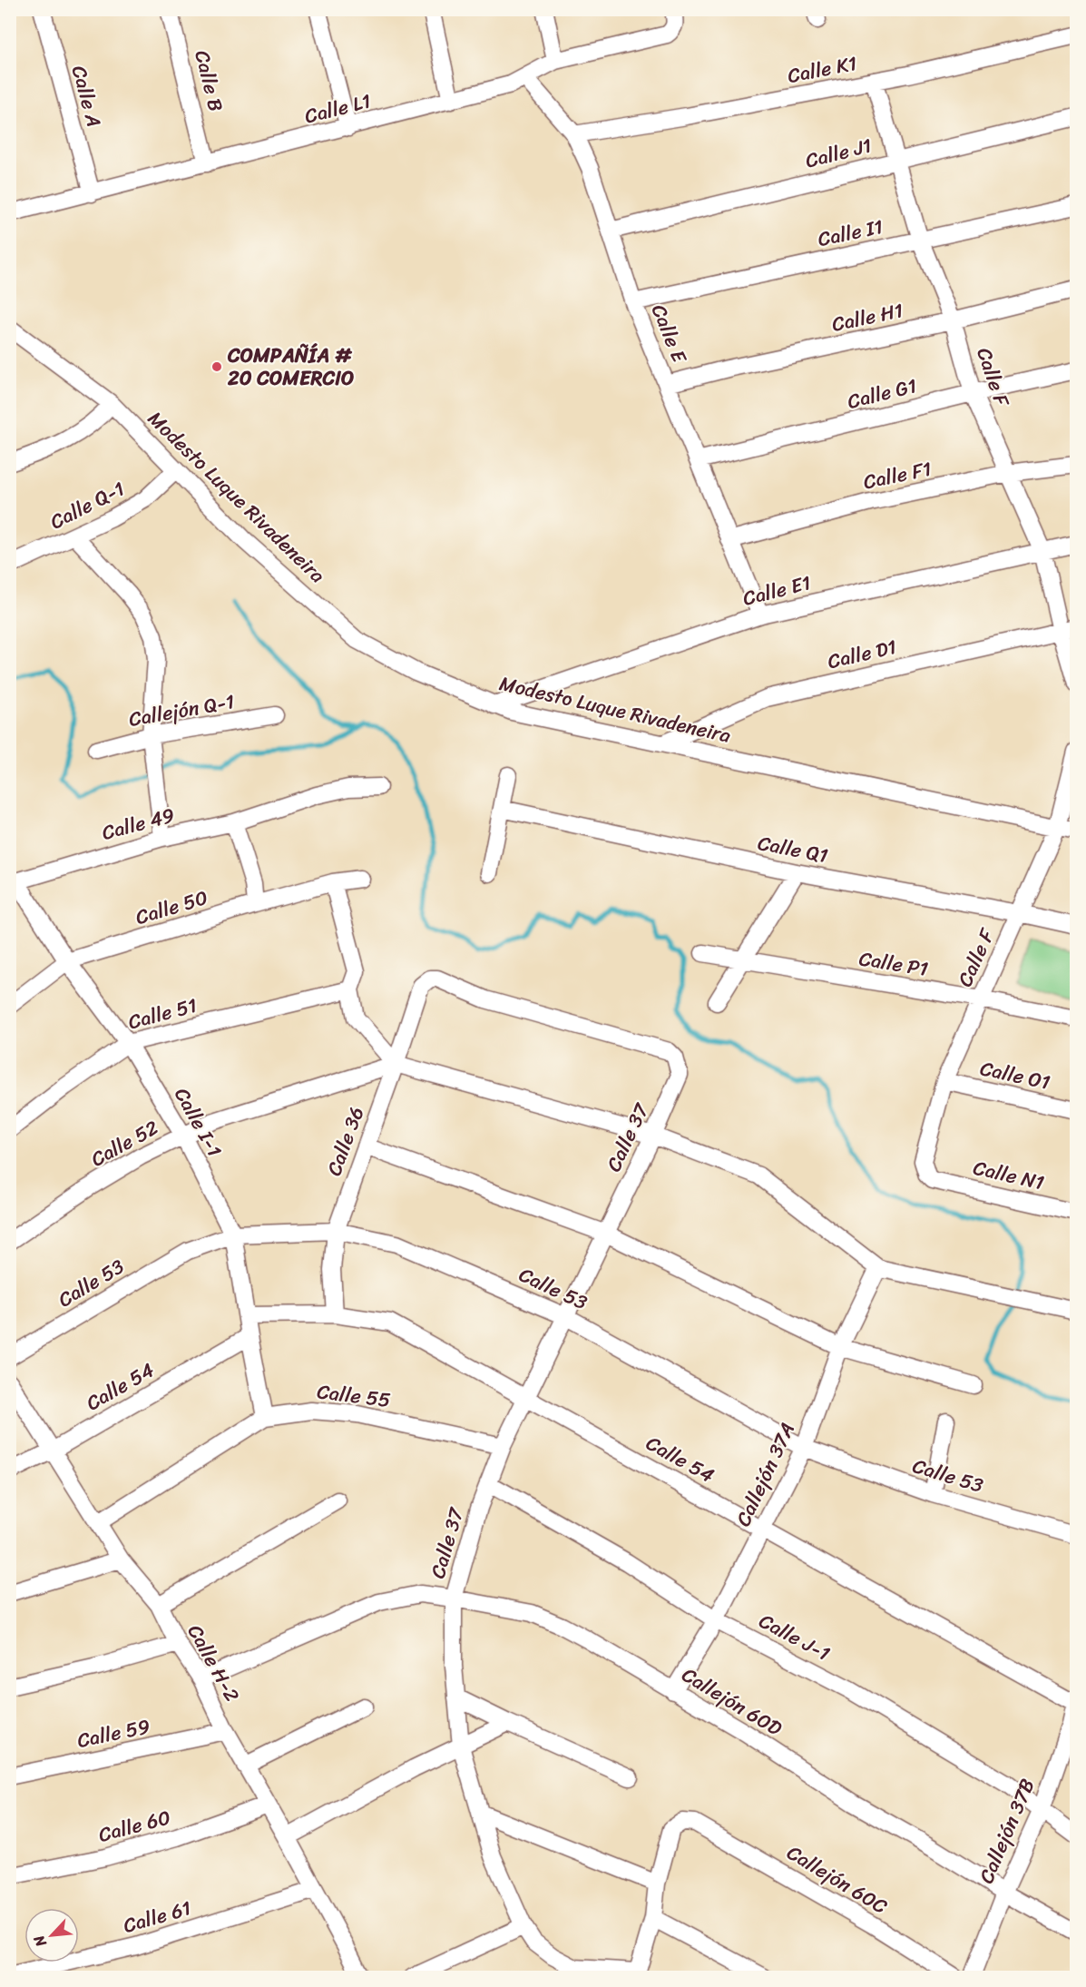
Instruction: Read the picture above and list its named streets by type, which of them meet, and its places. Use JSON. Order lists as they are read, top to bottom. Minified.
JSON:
{"streets":{"street":["Calle K1","Calle B","Calle A","Calle L1","Calle J1","Calle I1","Calle H1","Calle E","Calle F","Calle G1","Calle F1","Modesto Luque Rivadeneira","Calle Q-1","Calle E1","Calle D1","Callejón Q-1","Calle 49","Calle Q1","Calle 50","Calle P1","Calle 51","Calle O1","Calle I-1","Calle 37","Calle 36","Calle 52","Calle N1","Calle 53","Calle 54","Calle 55","Callejón 37A","Calle J-1","Calle H-2","Callejón 60D","Calle 59","Calle 60","Callejón 37B","Callejón 60C","Calle 61"]},"crossings":[["Calle K1","Calle E"],["Calle K1","Calle F"],["Calle B","Calle L1"],["Calle A","Calle L1"],["Calle L1","Calle E"],["Calle J1","Calle E"],["Calle J1","Calle F"],["Calle I1","Calle E"],["Calle I1","Calle F"],["Calle H1","Calle E"],["Calle H1","Calle F"],["Calle E","Calle G1"],["Calle E","Calle F1"],["Calle E","Calle E1"],["Calle F","Calle G1"],["Calle F","Calle F1"],["Calle F","Modesto Luque Rivadeneira"],["Calle F","Calle E1"],["Calle F","Calle D1"],["Calle F","Calle Q1"],["Calle F","Calle P1"],["Calle F","Calle O1"],["Calle F","Calle N1"],["Modesto Luque Rivadeneira","Calle Q-1"],["Modesto Luque Rivadeneira","Calle E1"],["Modesto Luque Rivadeneira","Calle D1"],["Calle 49","Calle I-1"],["Calle 50","Calle I-1"],["Calle 51","Calle I-1"],["Calle I-1","Calle 52"],["Calle I-1","Calle 53"],["Calle I-1","Calle 54"],["Calle I-1","Calle 55"],["Calle 37","Calle 36"],["Calle 37","Calle 53"],["Calle 37","Calle 54"],["Calle 37","Calle 55"],["Calle 37","Calle J-1"],["Calle 37","Callejón 60D"],["Calle 36","Calle 52"],["Calle 36","Calle 53"],["Calle 36","Calle 54"],["Calle 53","Callejón 37A"],["Calle 54","Callejón 37A"],["Calle 54","Calle H-2"],["Calle 54","Callejón 37B"],["Calle 55","Calle H-2"],["Callejón 37A","Calle J-1"],["Callejón 37A","Callejón 60D"],["Calle J-1","Callejón 37B"],["Calle H-2","Callejón 60D"],["Calle H-2","Calle 59"],["Calle H-2","Calle 60"],["Calle H-2","Calle 61"],["Callejón 60D","Callejón 37B"]],"places":["COMPAÑÍA # 20 COMERCIO"],"north":"bottom left"}
